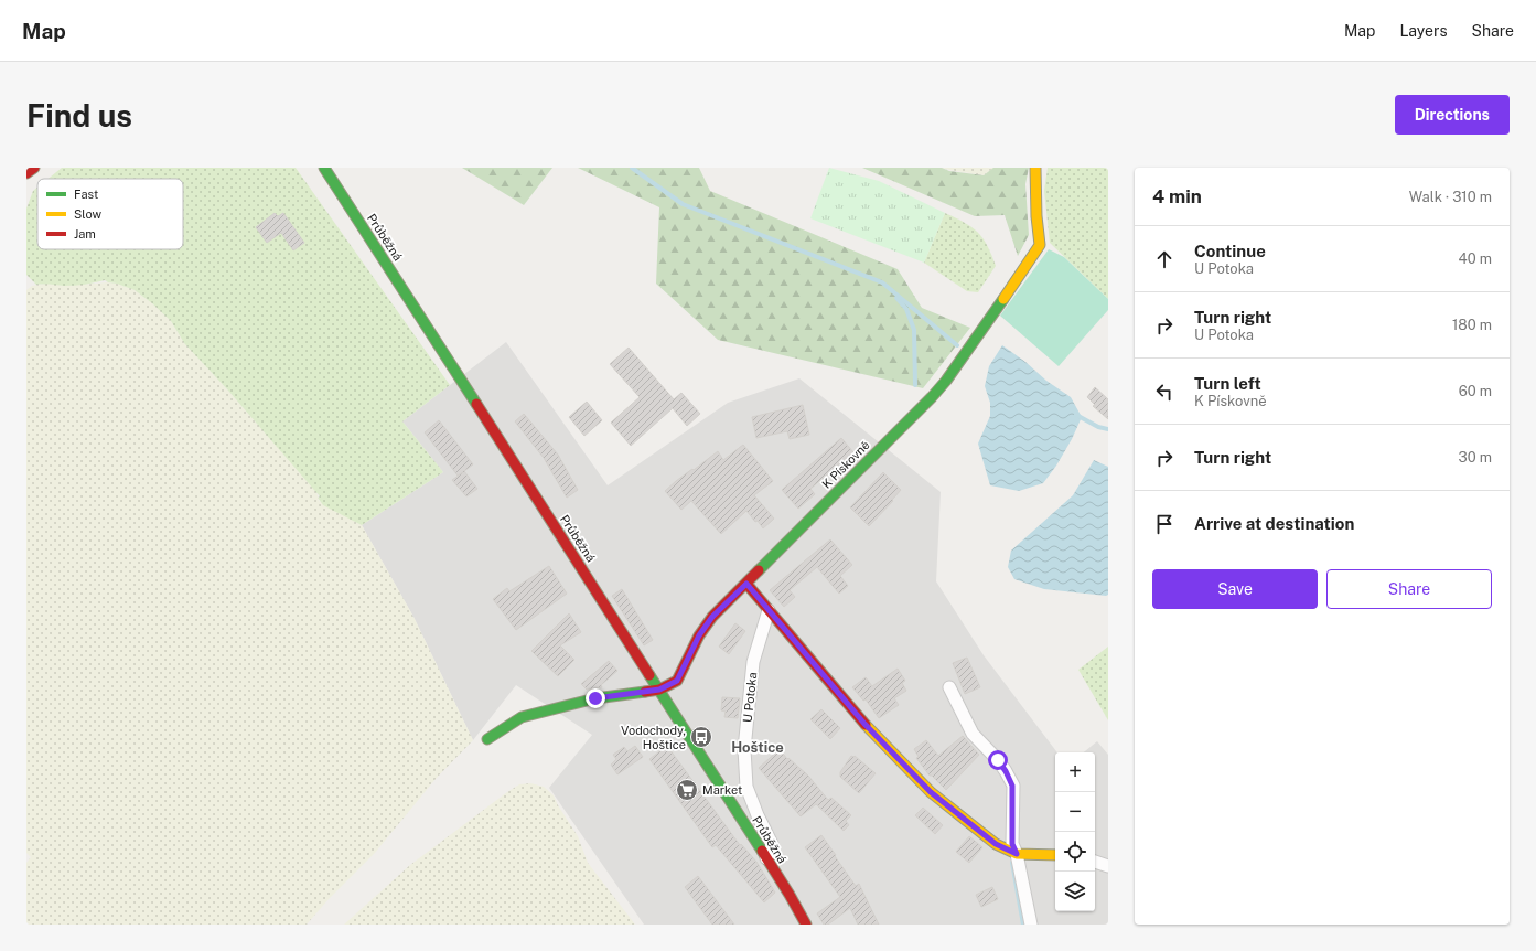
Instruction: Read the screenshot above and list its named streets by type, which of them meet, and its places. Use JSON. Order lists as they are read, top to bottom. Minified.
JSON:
{"streets":{"street":["Průběžná","K Pískovně","U Potoka"]},"crossings":[["Průběžná","K Pískovně"],["Průběžná","U Potoka"]],"districts":["Hoštice"],"places":{"bus stop":["Vodochody, Hoštice"],"supermarket":["Market"]},"legend":["Fast","Slow","Jam"],"page":{"header":"Map","nav":["Map","Layers","Share"],"buttons":["Directions",["Save","Share"]],"title":"Find us","heading":["4 min","Walk · 310 m"],"list":[["Continue","U Potoka","40 m"],["Turn right","U Potoka","180 m"],["Turn left","K Pískovně","60 m"],["Turn right","30 m"],"Arrive at destination"],"map_buttons":["+","−"]}}
